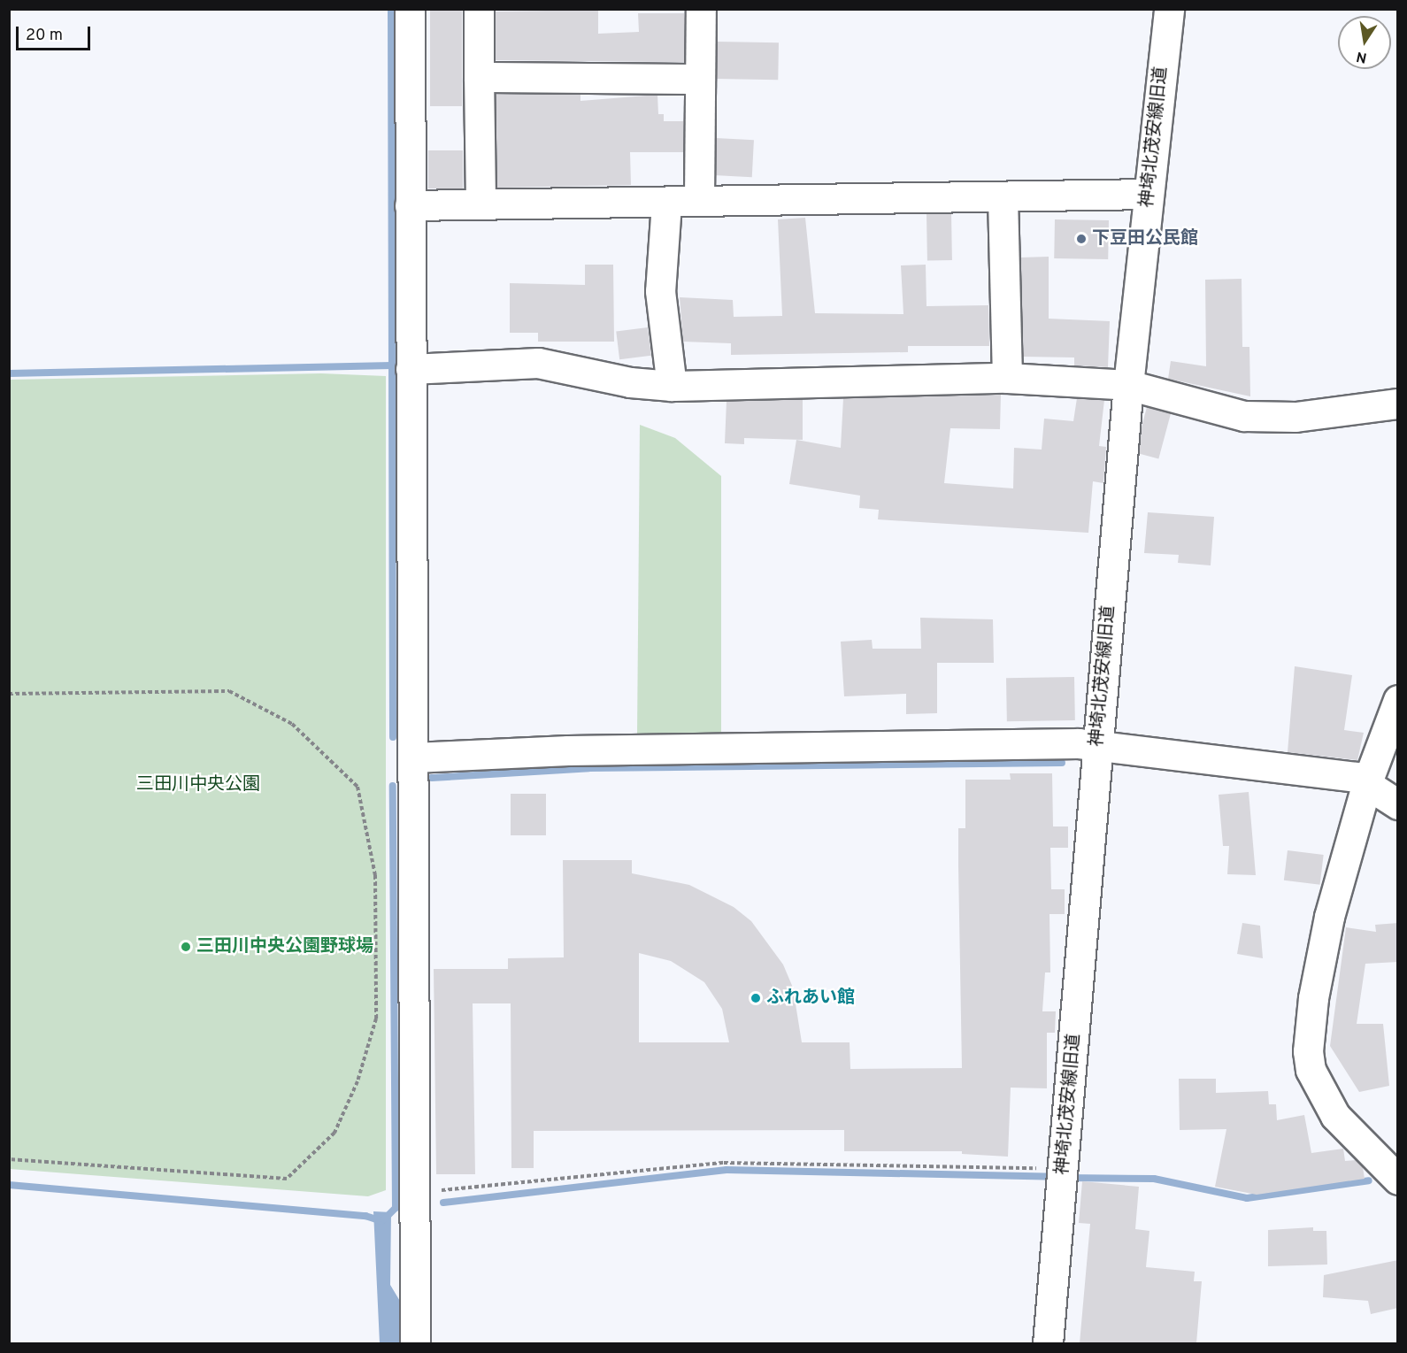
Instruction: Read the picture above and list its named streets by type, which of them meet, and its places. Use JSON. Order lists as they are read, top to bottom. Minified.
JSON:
{"streets":{"street":["神埼北茂安線旧道"]},"parks":["三田川中央公園"],"places":["下豆田公民館","三田川中央公園野球場","ふれあい館"],"scale_bar":"20 m","north":"bottom"}
